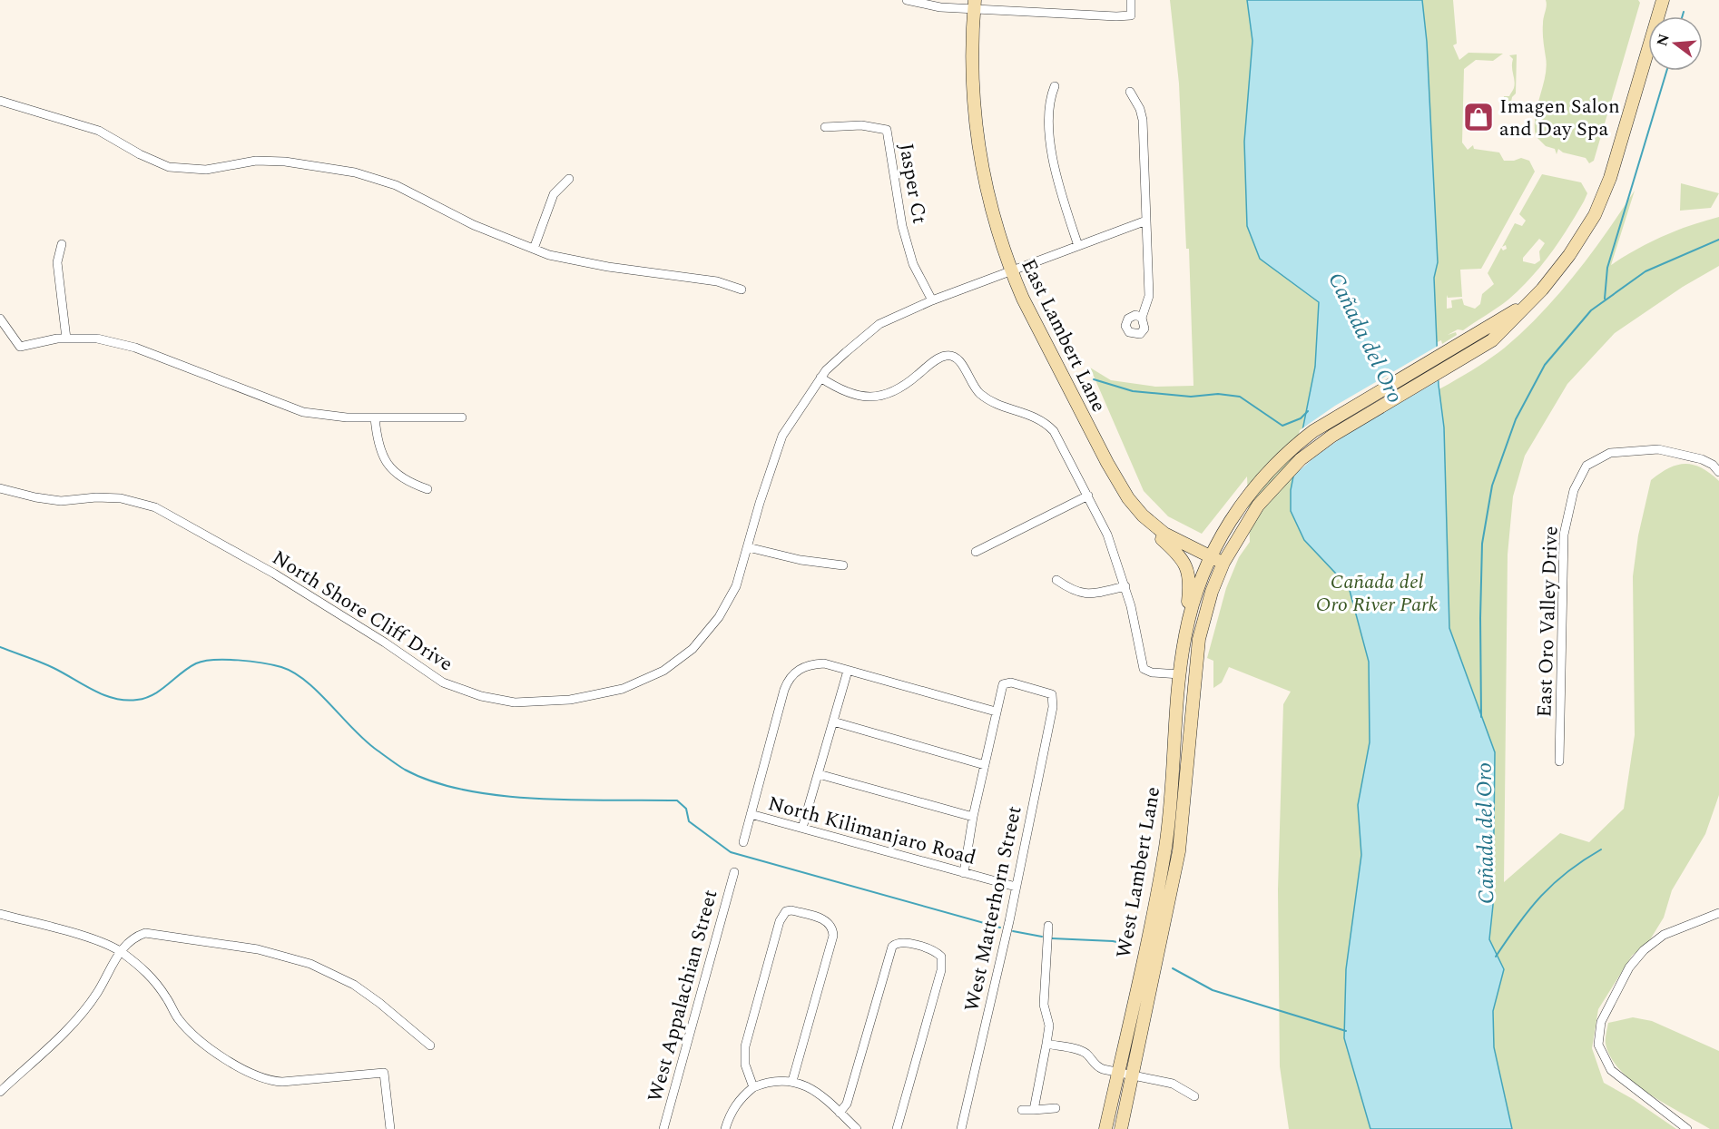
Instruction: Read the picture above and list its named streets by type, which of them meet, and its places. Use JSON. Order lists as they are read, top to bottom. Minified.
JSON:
{"streets":{"main road":["East Lambert Lane","West Lambert Lane"],"street":["Jasper Ct","North Shore Cliff Drive","East Oro Valley Drive","North Kilimanjaro Road","West Matterhorn Street","West Appalachian Street"]},"crossings":[["Jasper Ct","North Shore Cliff Drive"],["East Lambert Lane","North Shore Cliff Drive"],["East Lambert Lane","West Lambert Lane"],["North Kilimanjaro Road","West Matterhorn Street"]],"water":["Cañada del Oro"],"parks":["Cañada del Oro River Park"],"places":{"shop":["Imagen Salon and Day Spa"]},"north":"left"}
